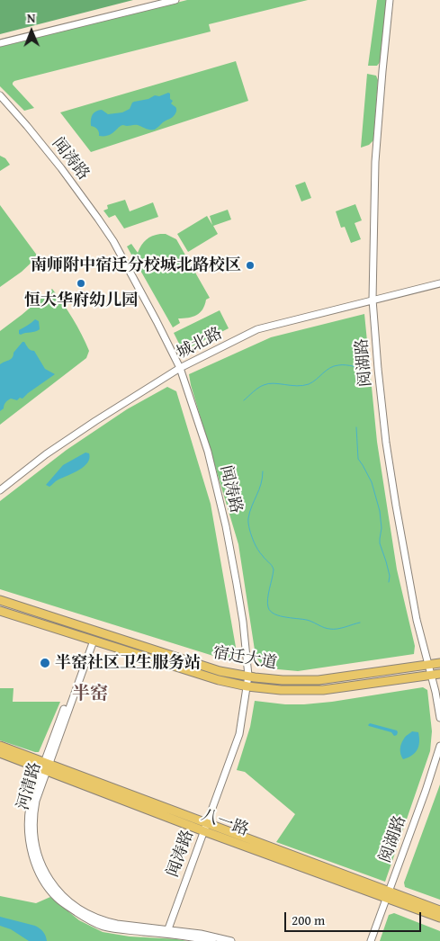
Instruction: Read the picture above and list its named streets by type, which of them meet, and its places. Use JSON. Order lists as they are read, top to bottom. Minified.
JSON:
{"streets":{"main road":["宿迁大道","八一路"],"street":["闻涛路","城北路","阅湖路","河清路"]},"crossings":[["闻涛路","城北路"],["闻涛路","宿迁大道"],["闻涛路","河清路"],["闻涛路","八一路"],["城北路","阅湖路"],["阅湖路","宿迁大道"],["阅湖路","八一路"],["宿迁大道","河清路"],["河清路","八一路"]],"districts":["半窑"],"places":["南师附中宿迁分校城北路校区","恒大华府幼儿园","半窑社区卫生服务站"],"scale_bar":"200 m","north":"top"}
